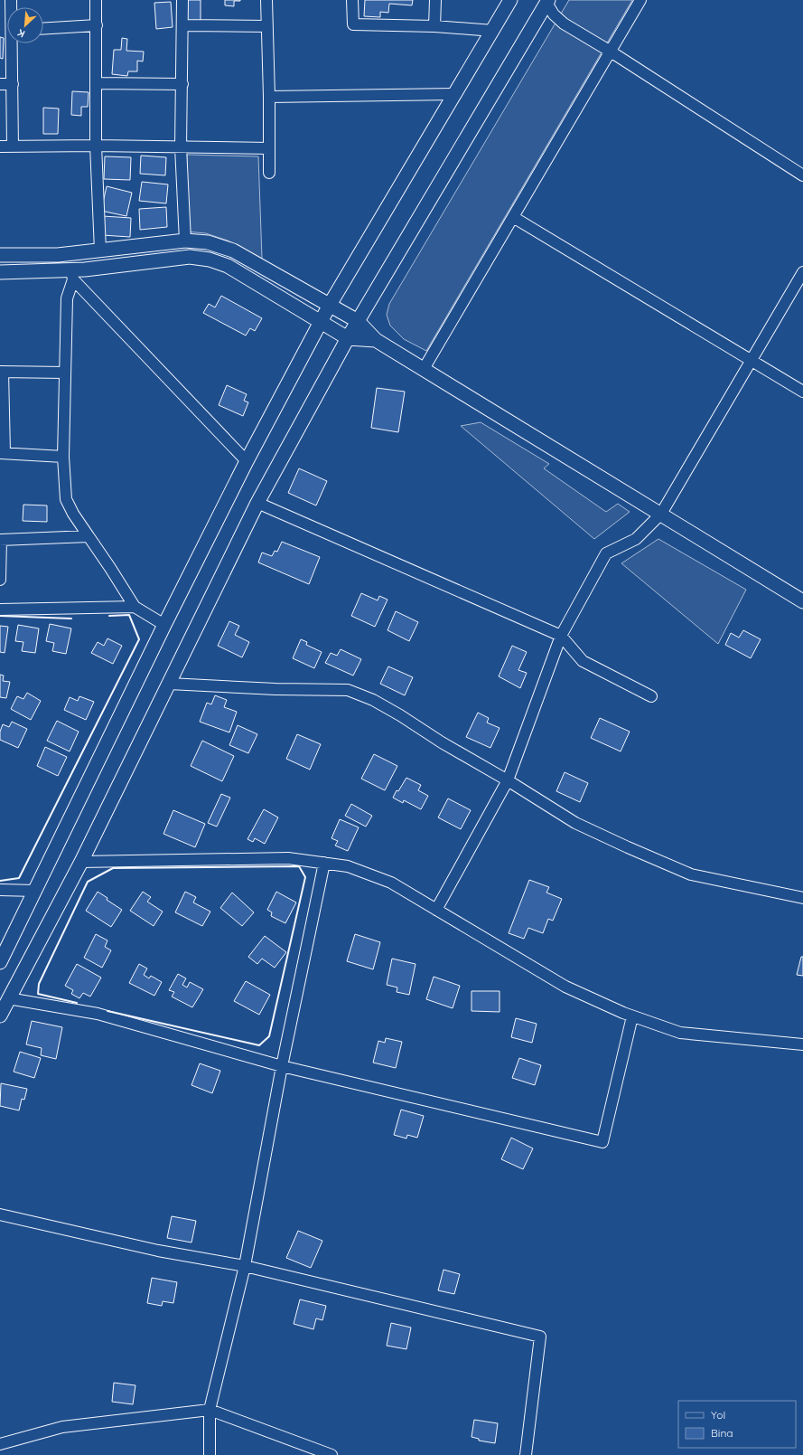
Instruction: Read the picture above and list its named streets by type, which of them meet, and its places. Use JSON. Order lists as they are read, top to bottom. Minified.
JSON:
{"legend":["Yol","Bina"],"north":"bottom left"}
